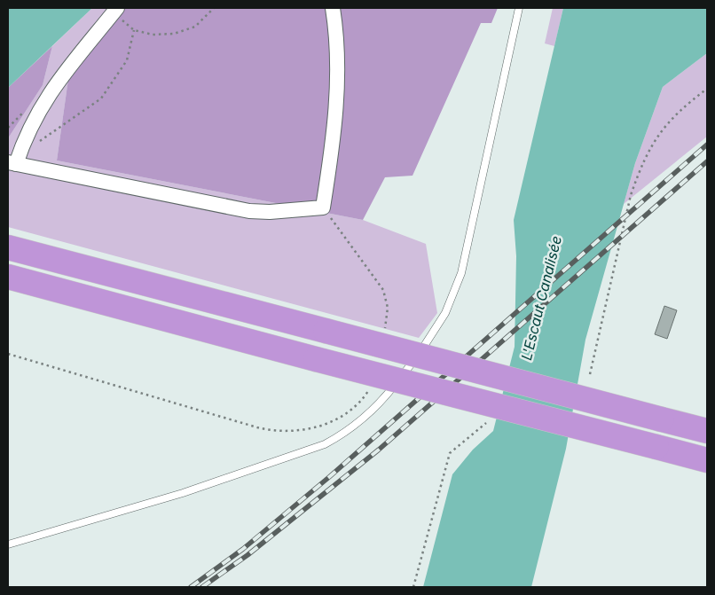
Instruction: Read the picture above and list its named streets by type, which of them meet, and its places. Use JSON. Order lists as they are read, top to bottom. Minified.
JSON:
{"water":["L'Escaut Canalisée"]}
